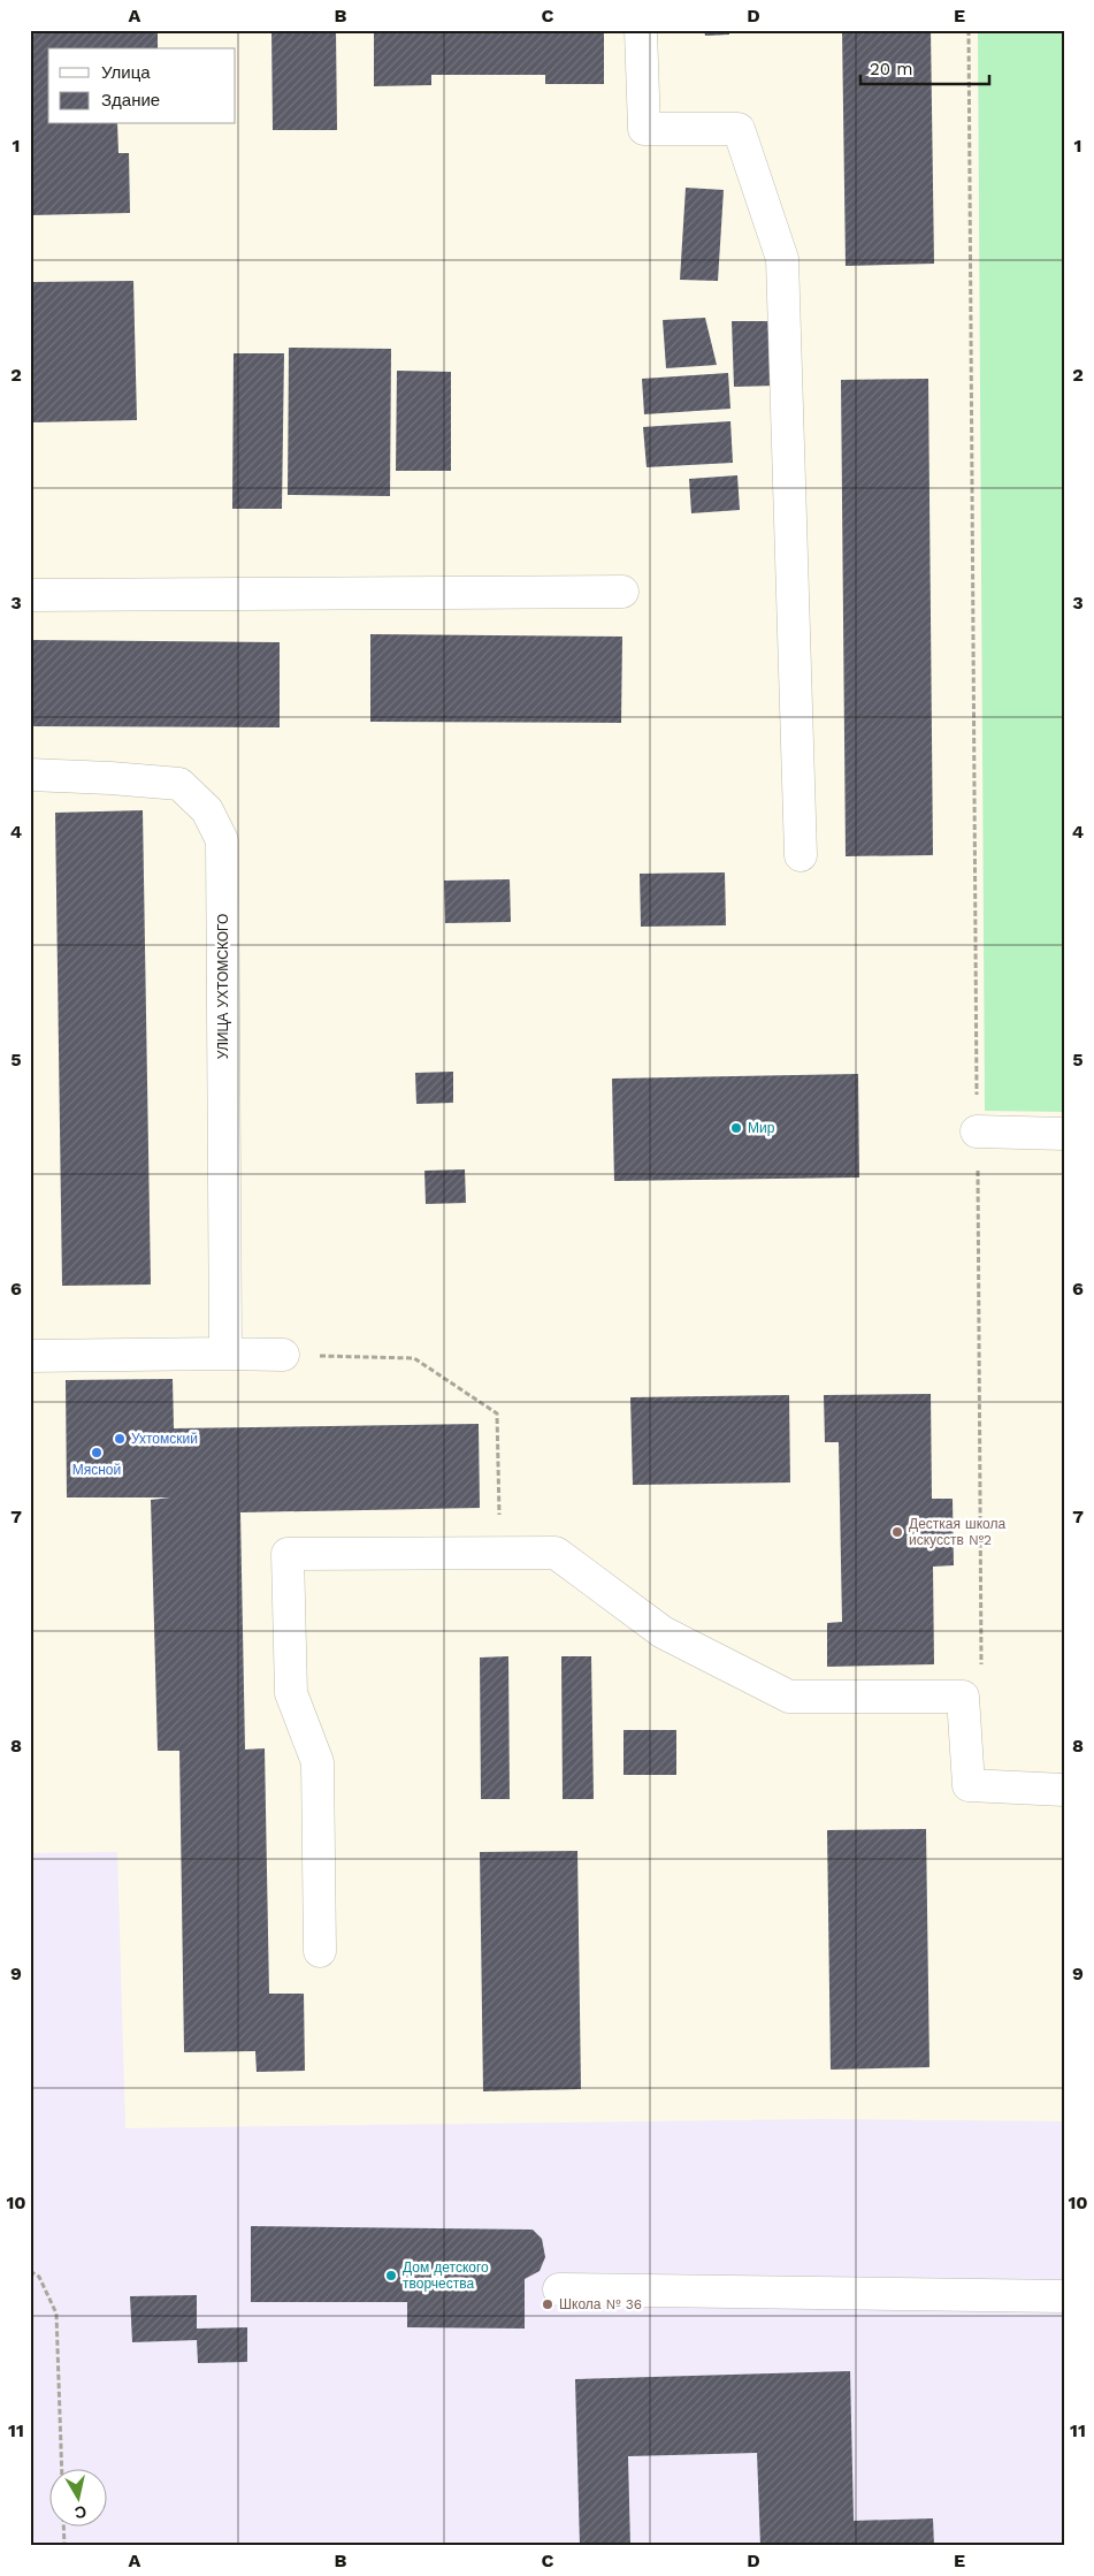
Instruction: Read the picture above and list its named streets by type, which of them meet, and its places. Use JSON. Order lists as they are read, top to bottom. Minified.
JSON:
{"streets":{"street":["УЛИЦА УХТОМСКОГО"]},"places":["Мир","Ухтомский","Мясной","Десткая школа искусств №2","Дом детского творчества","Школа № 36"],"legend":["Улица","Здание"],"scale_bar":"20 m","north":"bottom","grid":{"columns":["A","B","C","D","E"],"rows":["1","2","3","4","5","6","7","8","9","10","11"]}}
